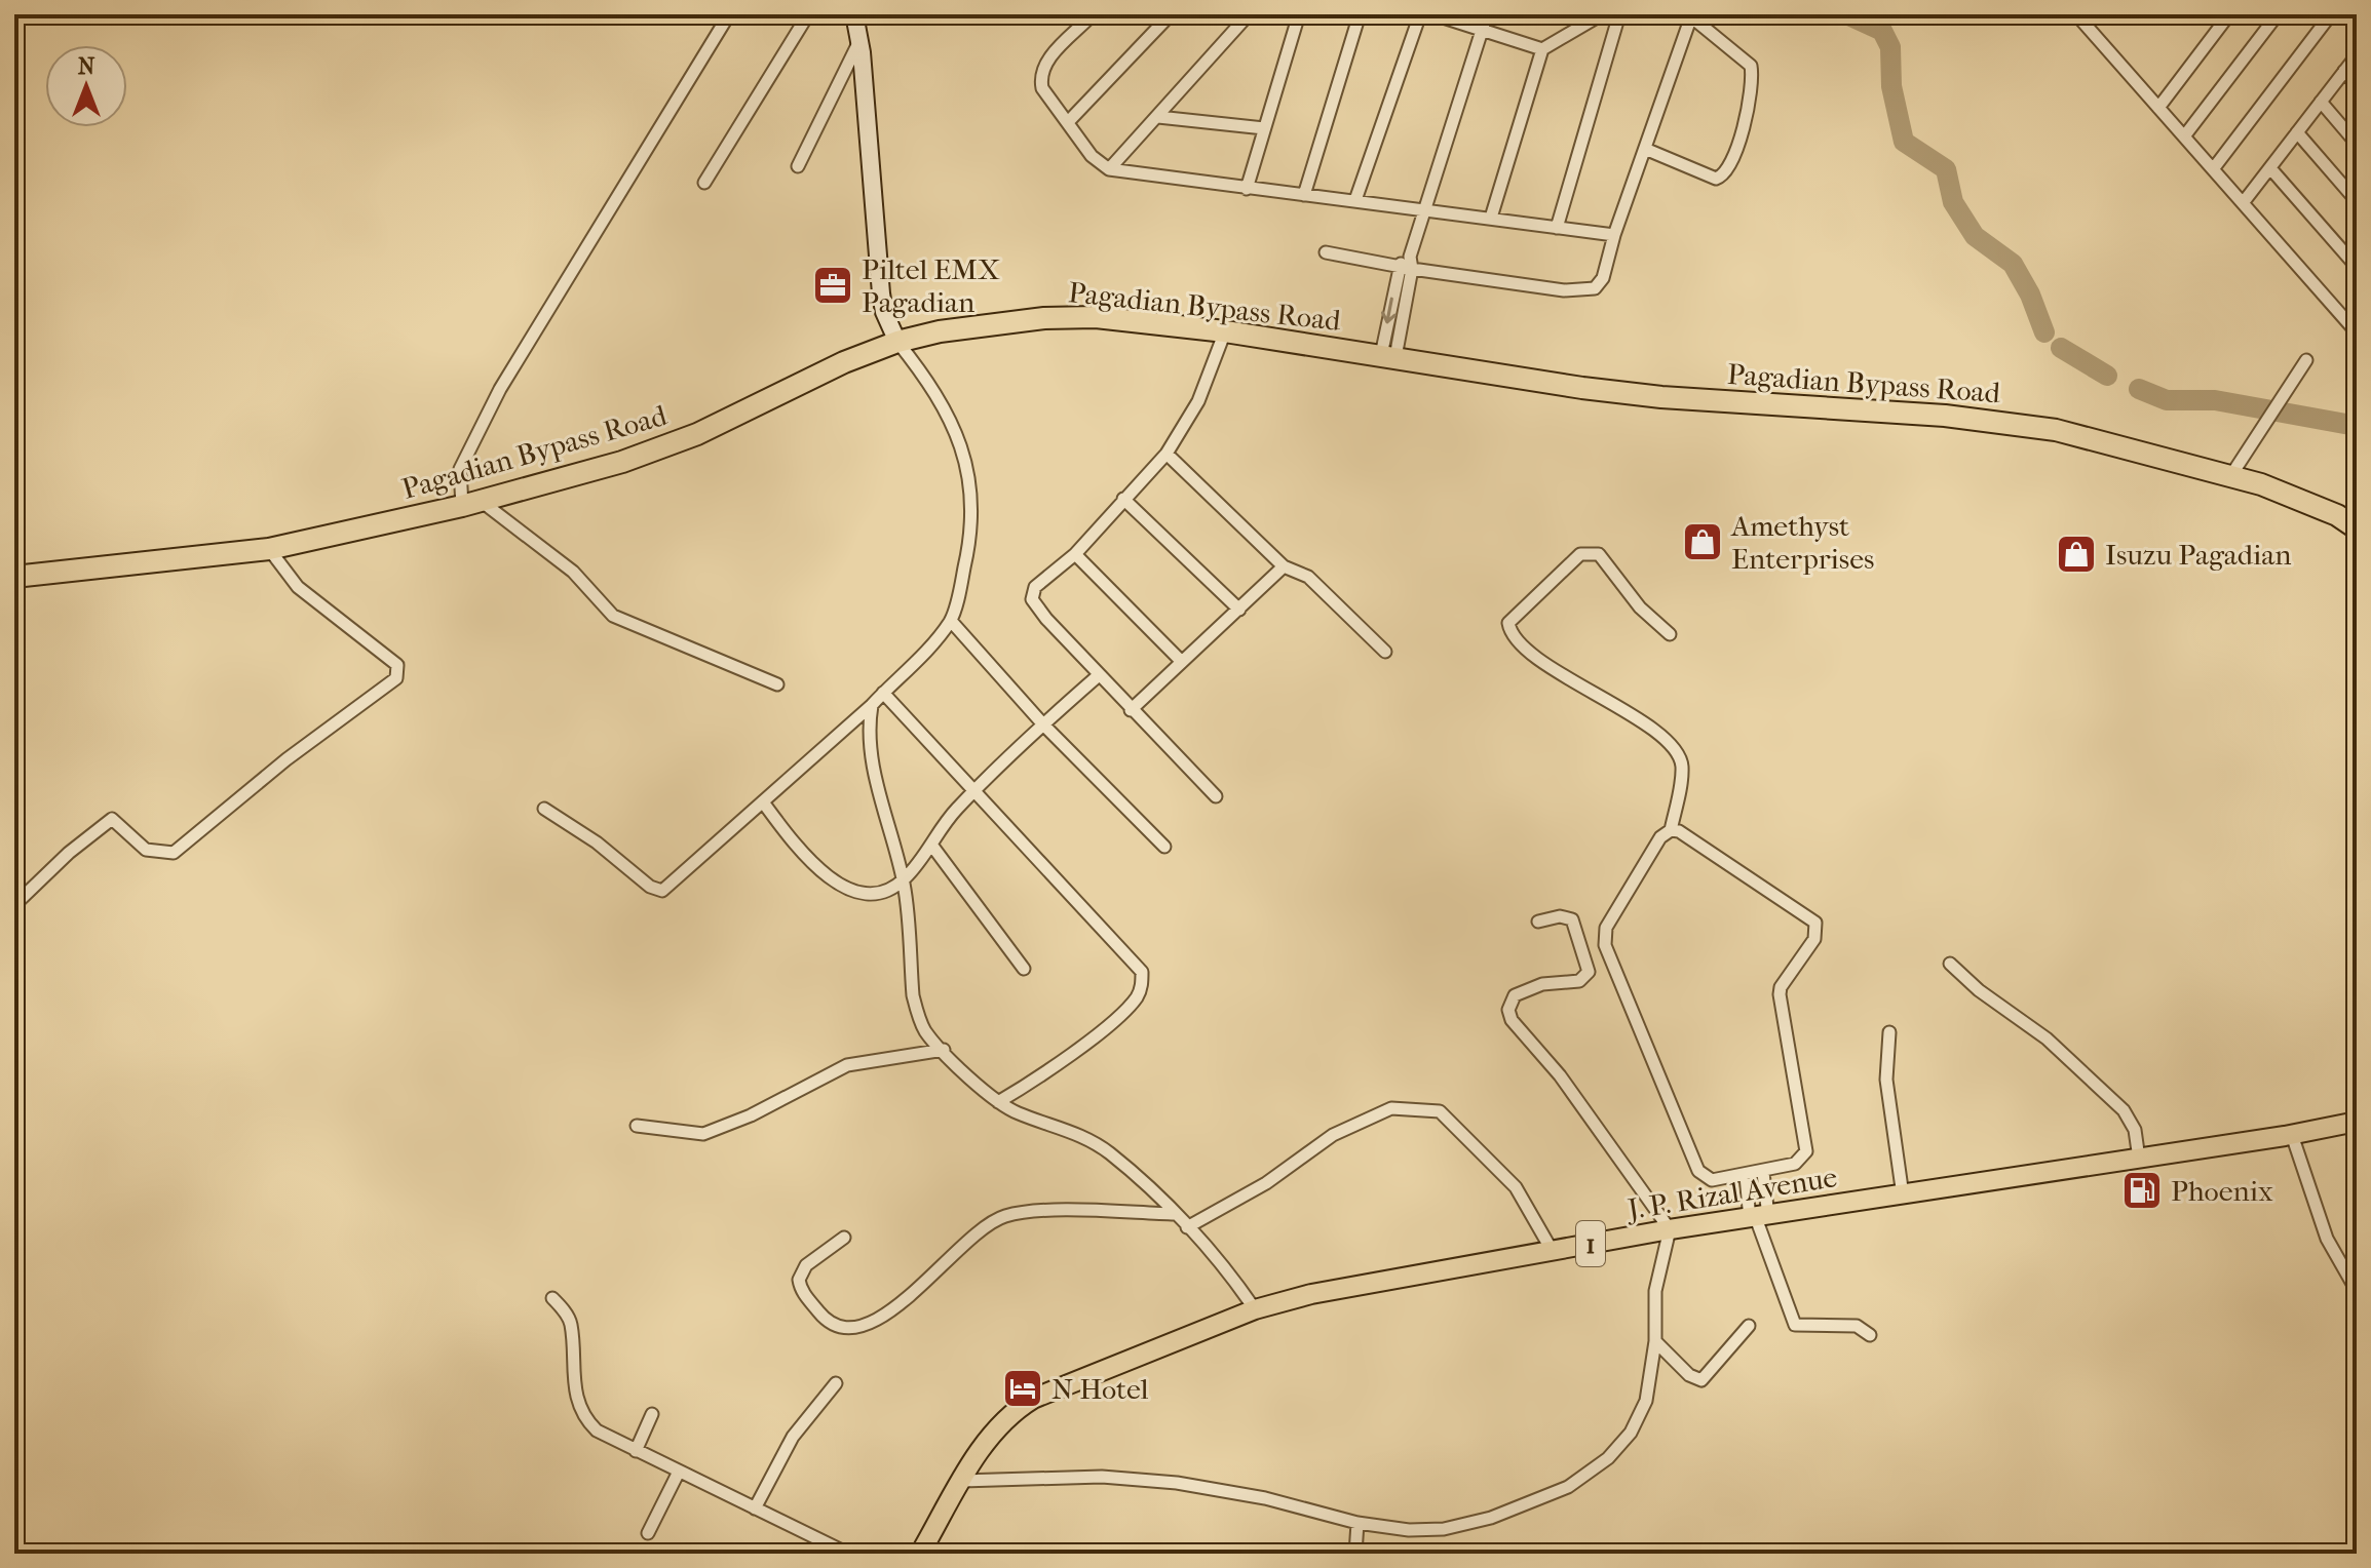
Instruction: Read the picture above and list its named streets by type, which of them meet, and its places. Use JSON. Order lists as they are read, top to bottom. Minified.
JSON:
{"streets":{"highway":["Pagadian Bypass Road"],"main road":["J. P. Rizal Avenue","1"]},"places":{"office":["Piltel EMX Pagadian"],"shop":["Amethyst Enterprises","Isuzu Pagadian"],"fuel station":["Phoenix"],"hotel":["N Hotel"]},"north":"top"}
